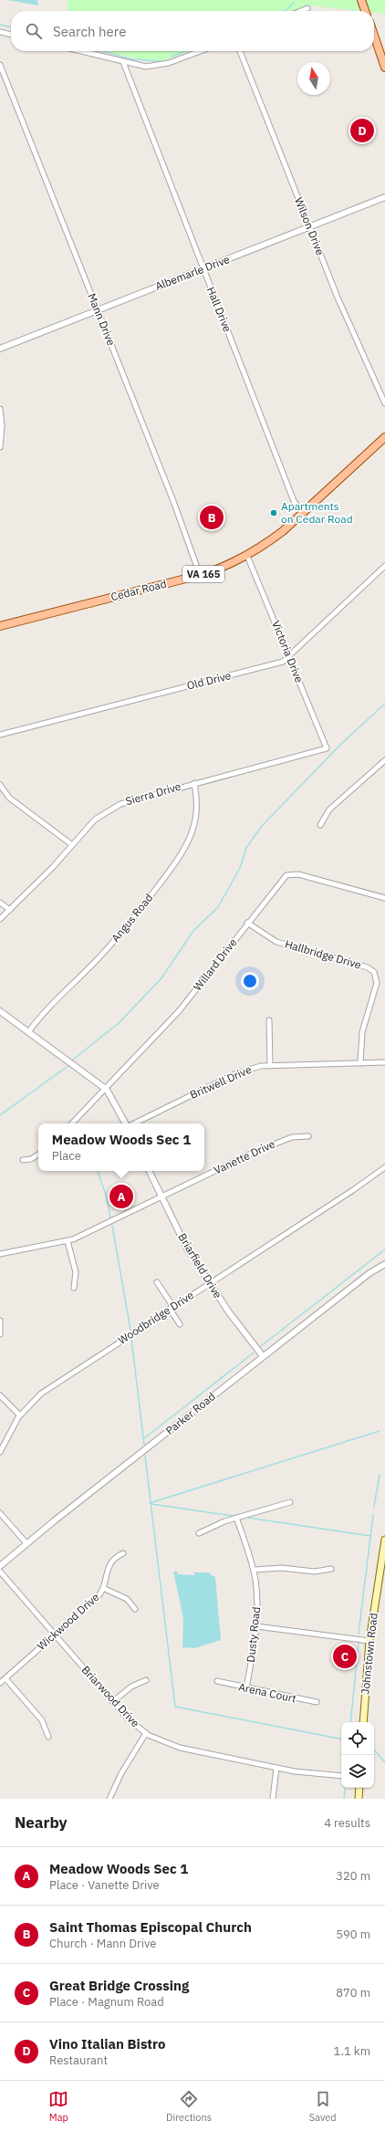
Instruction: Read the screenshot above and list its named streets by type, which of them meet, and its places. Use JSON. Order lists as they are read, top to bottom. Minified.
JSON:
{"streets":{"main road":["VA 165","Cedar Road","Johnstown Road"],"street":["Wilson Drive","Albemarle Drive","Hall Drive","Mann Drive","Victoria Drive","Old Drive","Sierra Drive","Angus Road","Hallbridge Drive","Willard Drive","Britwell Drive","Vanette Drive","Briarfield Drive","Woodbridge Drive","Parker Road","Wickwood Drive","Dusty Road","Arena Court","Briarwood Drive"]},"crossings":[["Wilson Drive","Albemarle Drive"],["Albemarle Drive","Hall Drive"],["Albemarle Drive","Mann Drive"],["Hall Drive","Cedar Road"],["Mann Drive","Cedar Road"],["Cedar Road","Victoria Drive"],["Victoria Drive","Old Drive"],["Victoria Drive","Sierra Drive"],["Sierra Drive","Angus Road"],["Hallbridge Drive","Willard Drive"],["Hallbridge Drive","Britwell Drive"],["Vanette Drive","Briarfield Drive"],["Briarfield Drive","Woodbridge Drive"],["Briarfield Drive","Parker Road"],["Wickwood Drive","Briarwood Drive"],["Dusty Road","Arena Court"]],"places":["Apartments on Cedar Road"],"north":"top","page":{"search":"Search here","pins":["D","B","A","C"],"popup":["Meadow Woods Sec 1","Place"],"heading":["Nearby","4 results"],"list":[{"mark":"A","name":"Meadow Woods Sec 1","note":"Place · Vanette Drive","value":"320 m"},{"mark":"B","name":"Saint Thomas Episcopal Church","note":"Church · Mann Drive","value":"590 m"},{"mark":"C","name":"Great Bridge Crossing","note":"Place · Magnum Road","value":"870 m"},{"mark":"D","name":"Vino Italian Bistro","note":"Restaurant","value":"1.1 km"}],"nav":["Map","Directions","Saved"]}}
